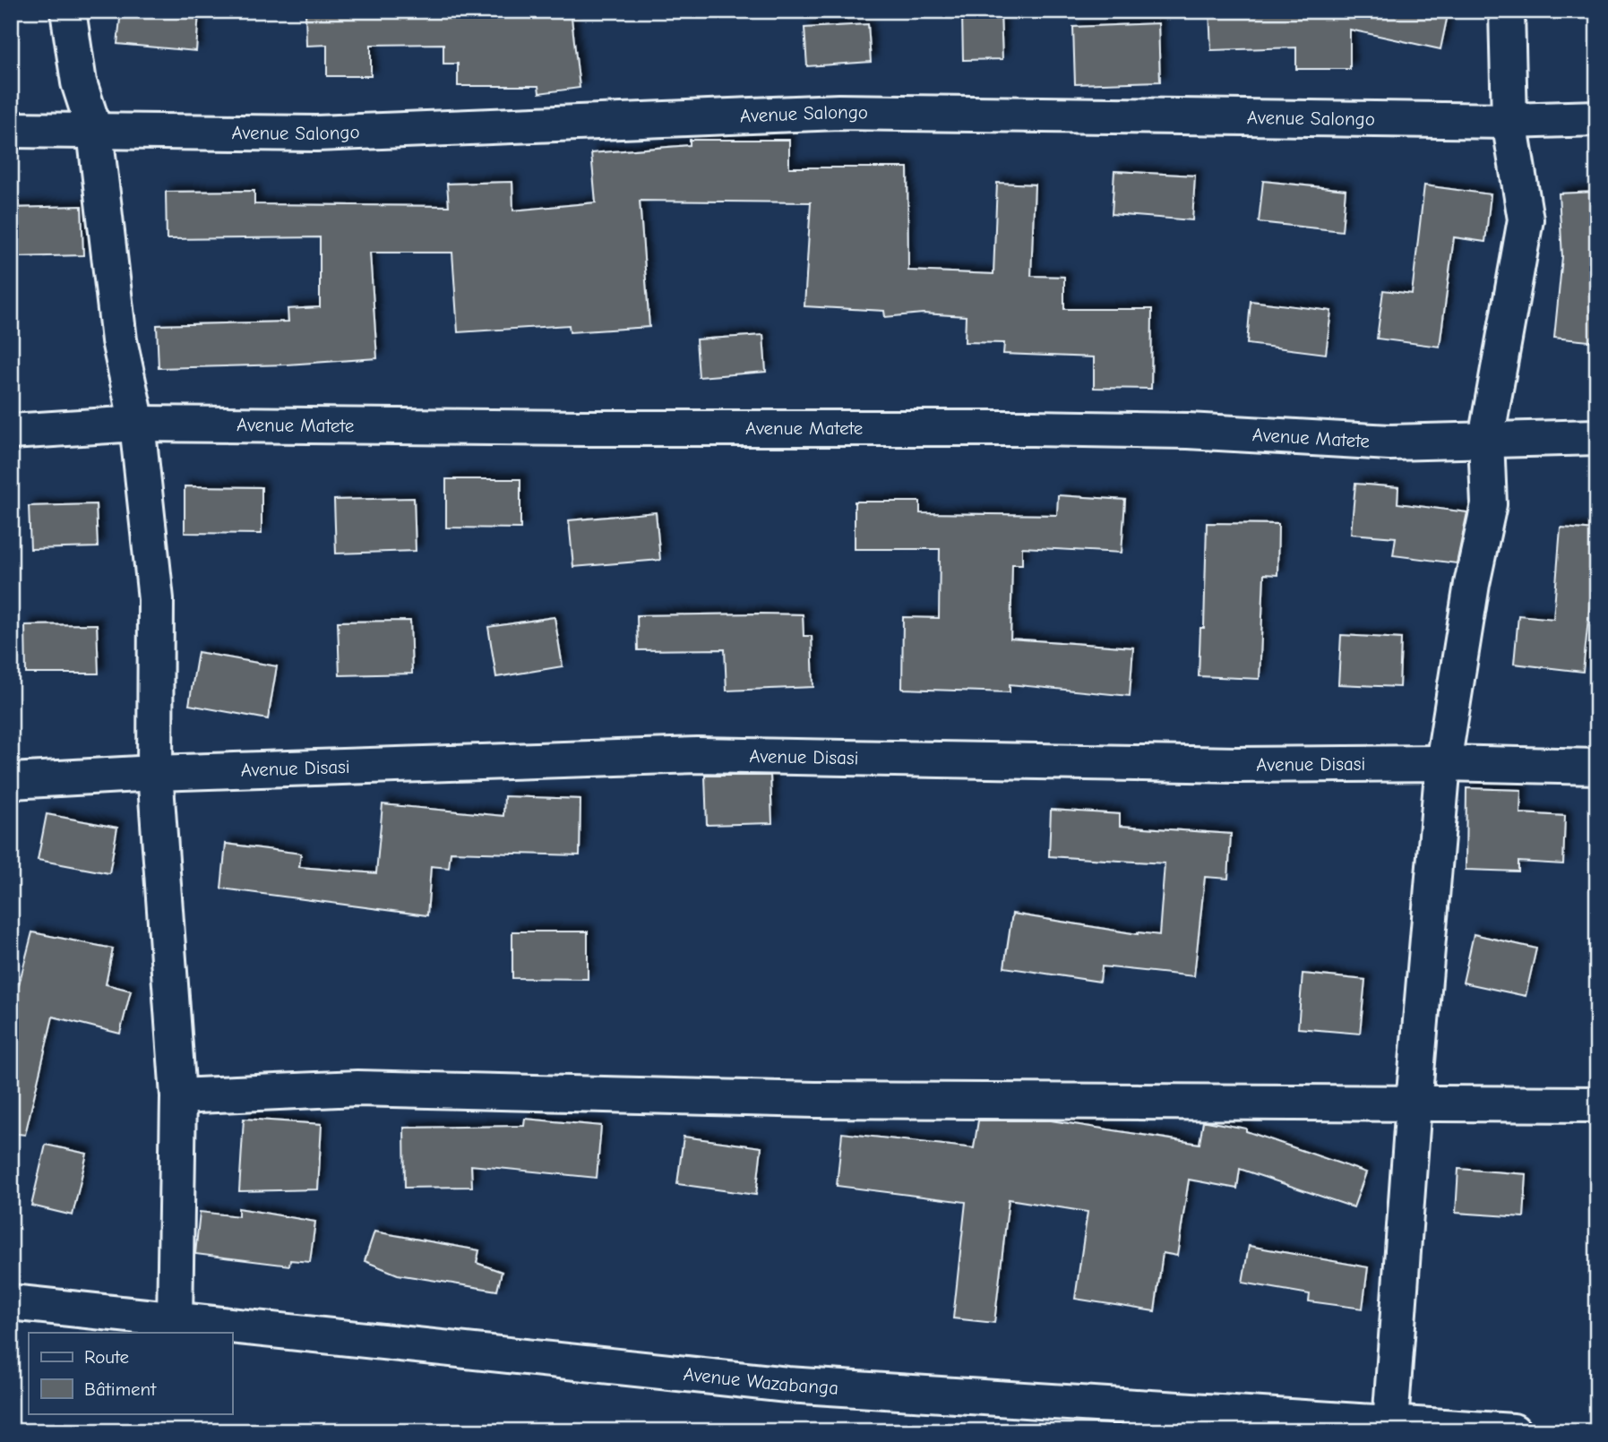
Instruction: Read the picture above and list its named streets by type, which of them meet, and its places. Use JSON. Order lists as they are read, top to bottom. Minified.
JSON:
{"streets":{"street":["Avenue Salongo","Avenue Matete","Avenue Disasi","Avenue Wazabanga"]},"legend":["Route","Bâtiment"]}
